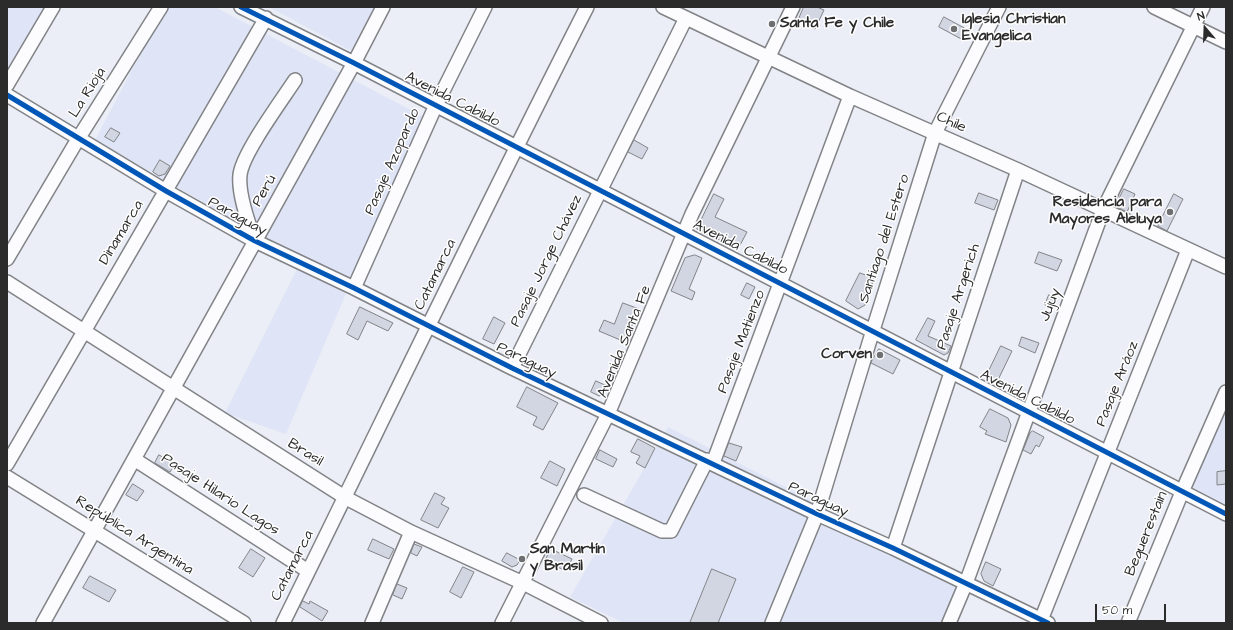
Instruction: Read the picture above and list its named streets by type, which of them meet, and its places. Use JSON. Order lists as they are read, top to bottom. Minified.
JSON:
{"streets":{"street":["La Rioja","Avenida Cabildo","Chile","Pasaje Azopardo","Perú","Paraguay","Dinamarca","Santiago del Estero","Pasaje Jorge Chávez","Catamarca","Pasaje Argerich","Jujuy","Avenida Santa Fe","Pasaje Matienzo","Pasaje Aráoz","Brasil","Pasaje Hilario Lagos","Beguerestain","República Argentina"]},"crossings":[["La Rioja","Paraguay"],["Avenida Cabildo","Pasaje Azopardo"],["Avenida Cabildo","Perú"],["Avenida Cabildo","Dinamarca"],["Avenida Cabildo","Santiago del Estero"],["Avenida Cabildo","Pasaje Jorge Chávez"],["Avenida Cabildo","Catamarca"],["Avenida Cabildo","Pasaje Argerich"],["Avenida Cabildo","Jujuy"],["Avenida Cabildo","Avenida Santa Fe"],["Avenida Cabildo","Pasaje Matienzo"],["Avenida Cabildo","Pasaje Aráoz"],["Avenida Cabildo","Beguerestain"],["Chile","Santiago del Estero"],["Chile","Pasaje Jorge Chávez"],["Chile","Pasaje Argerich"],["Chile","Jujuy"],["Chile","Avenida Santa Fe"],["Chile","Pasaje Matienzo"],["Chile","Pasaje Aráoz"],["Pasaje Azopardo","Paraguay"],["Perú","Paraguay"],["Perú","Brasil"],["Perú","Pasaje Hilario Lagos"],["Perú","República Argentina"],["Paraguay","Dinamarca"],["Paraguay","Santiago del Estero"],["Paraguay","Pasaje Jorge Chávez"],["Paraguay","Catamarca"],["Paraguay","Pasaje Argerich"],["Paraguay","Jujuy"],["Paraguay","Avenida Santa Fe"],["Paraguay","Pasaje Matienzo"],["Paraguay","Pasaje Aráoz"],["Dinamarca","Brasil"],["Catamarca","Brasil"],["Catamarca","Pasaje Hilario Lagos"],["Avenida Santa Fe","Brasil"]],"places":["Santa Fe y Chile","Iglesia Christian Evangelica","Residencia para Mayores Aleluya","Corven","San Martín y Brasil"],"scale_bar":"50 m","north":"top"}
